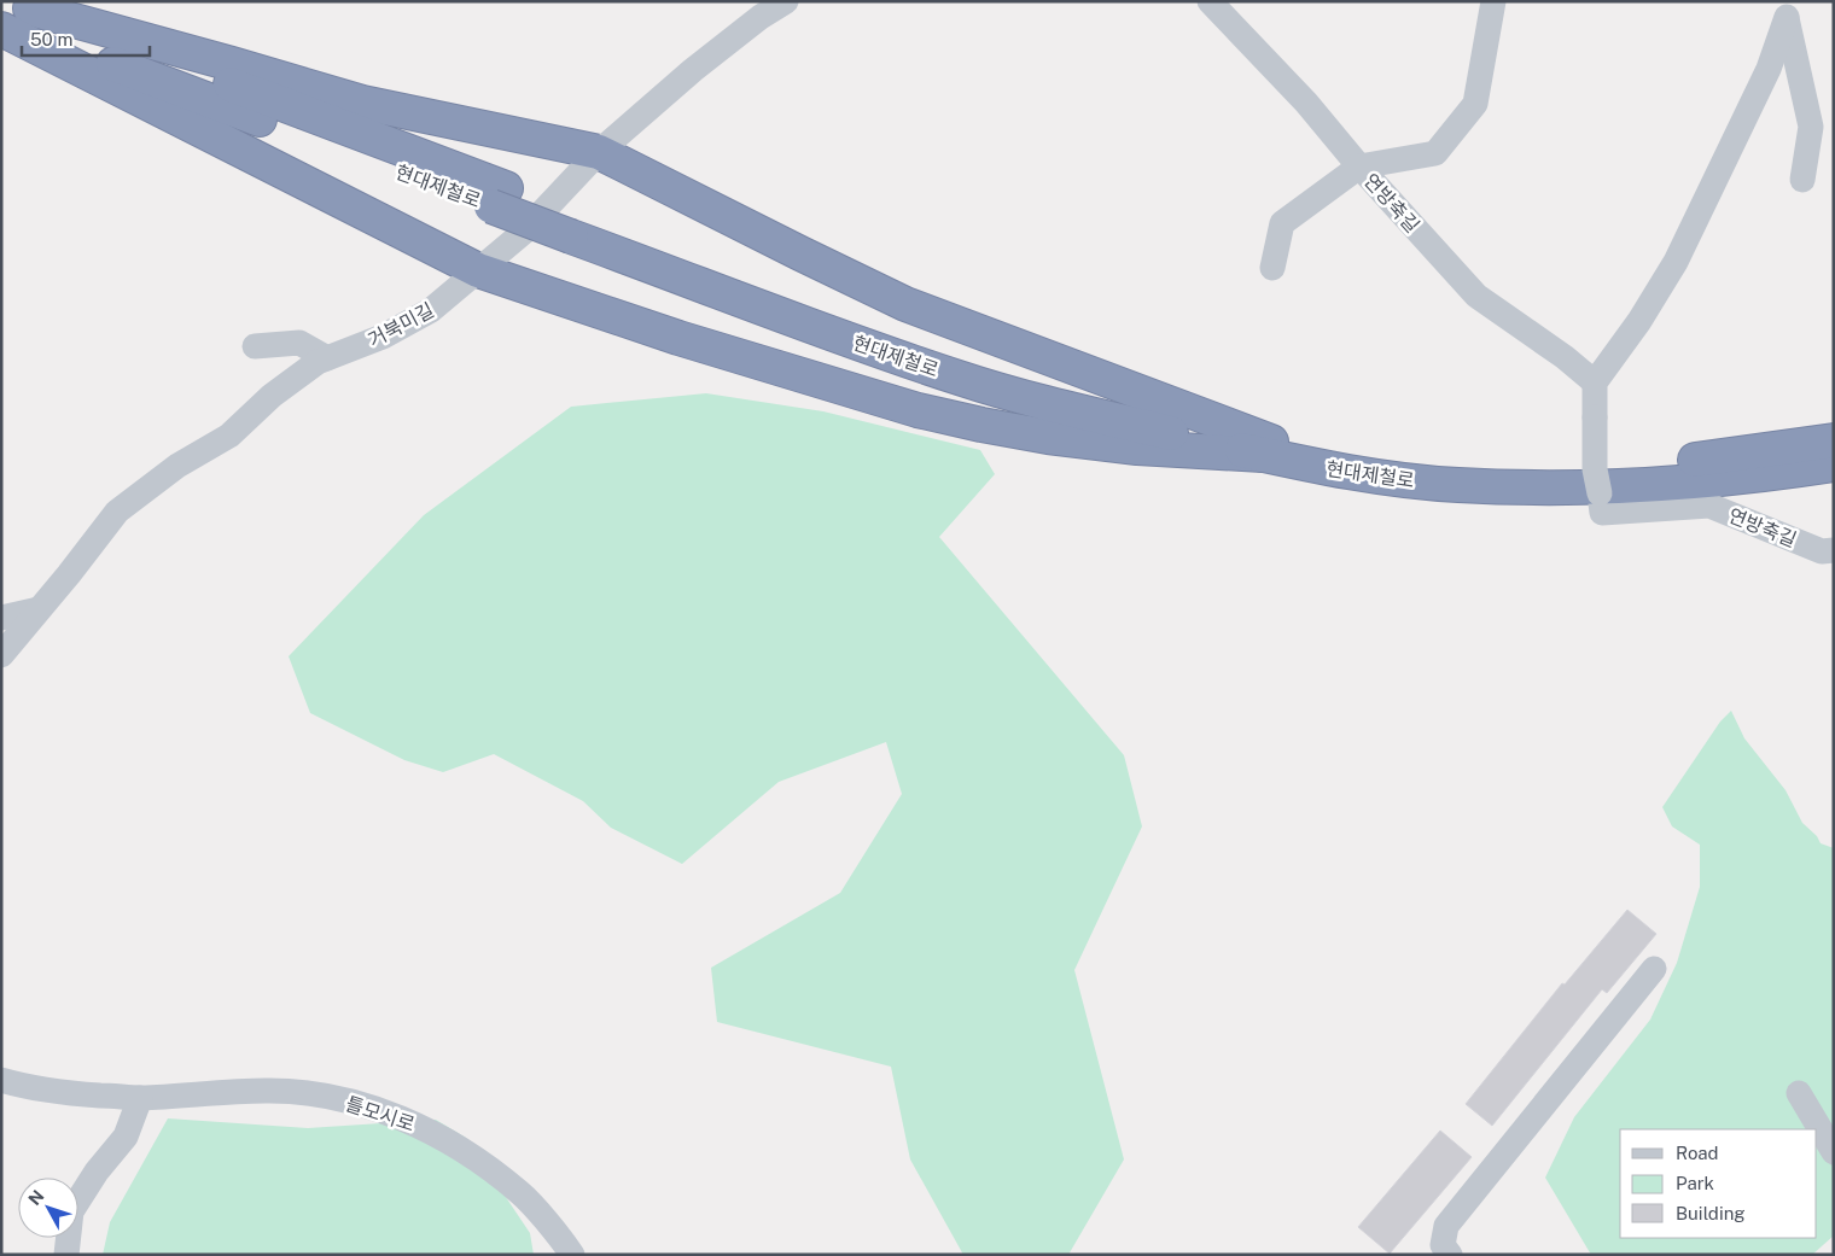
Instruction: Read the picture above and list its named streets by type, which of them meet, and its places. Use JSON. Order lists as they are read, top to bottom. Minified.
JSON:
{"streets":{"highway":["현대제철로"],"street":["연방축길","거북미길","틀모시로"]},"legend":["Road","Park","Building"],"scale_bar":"50 m","north":"top left"}
